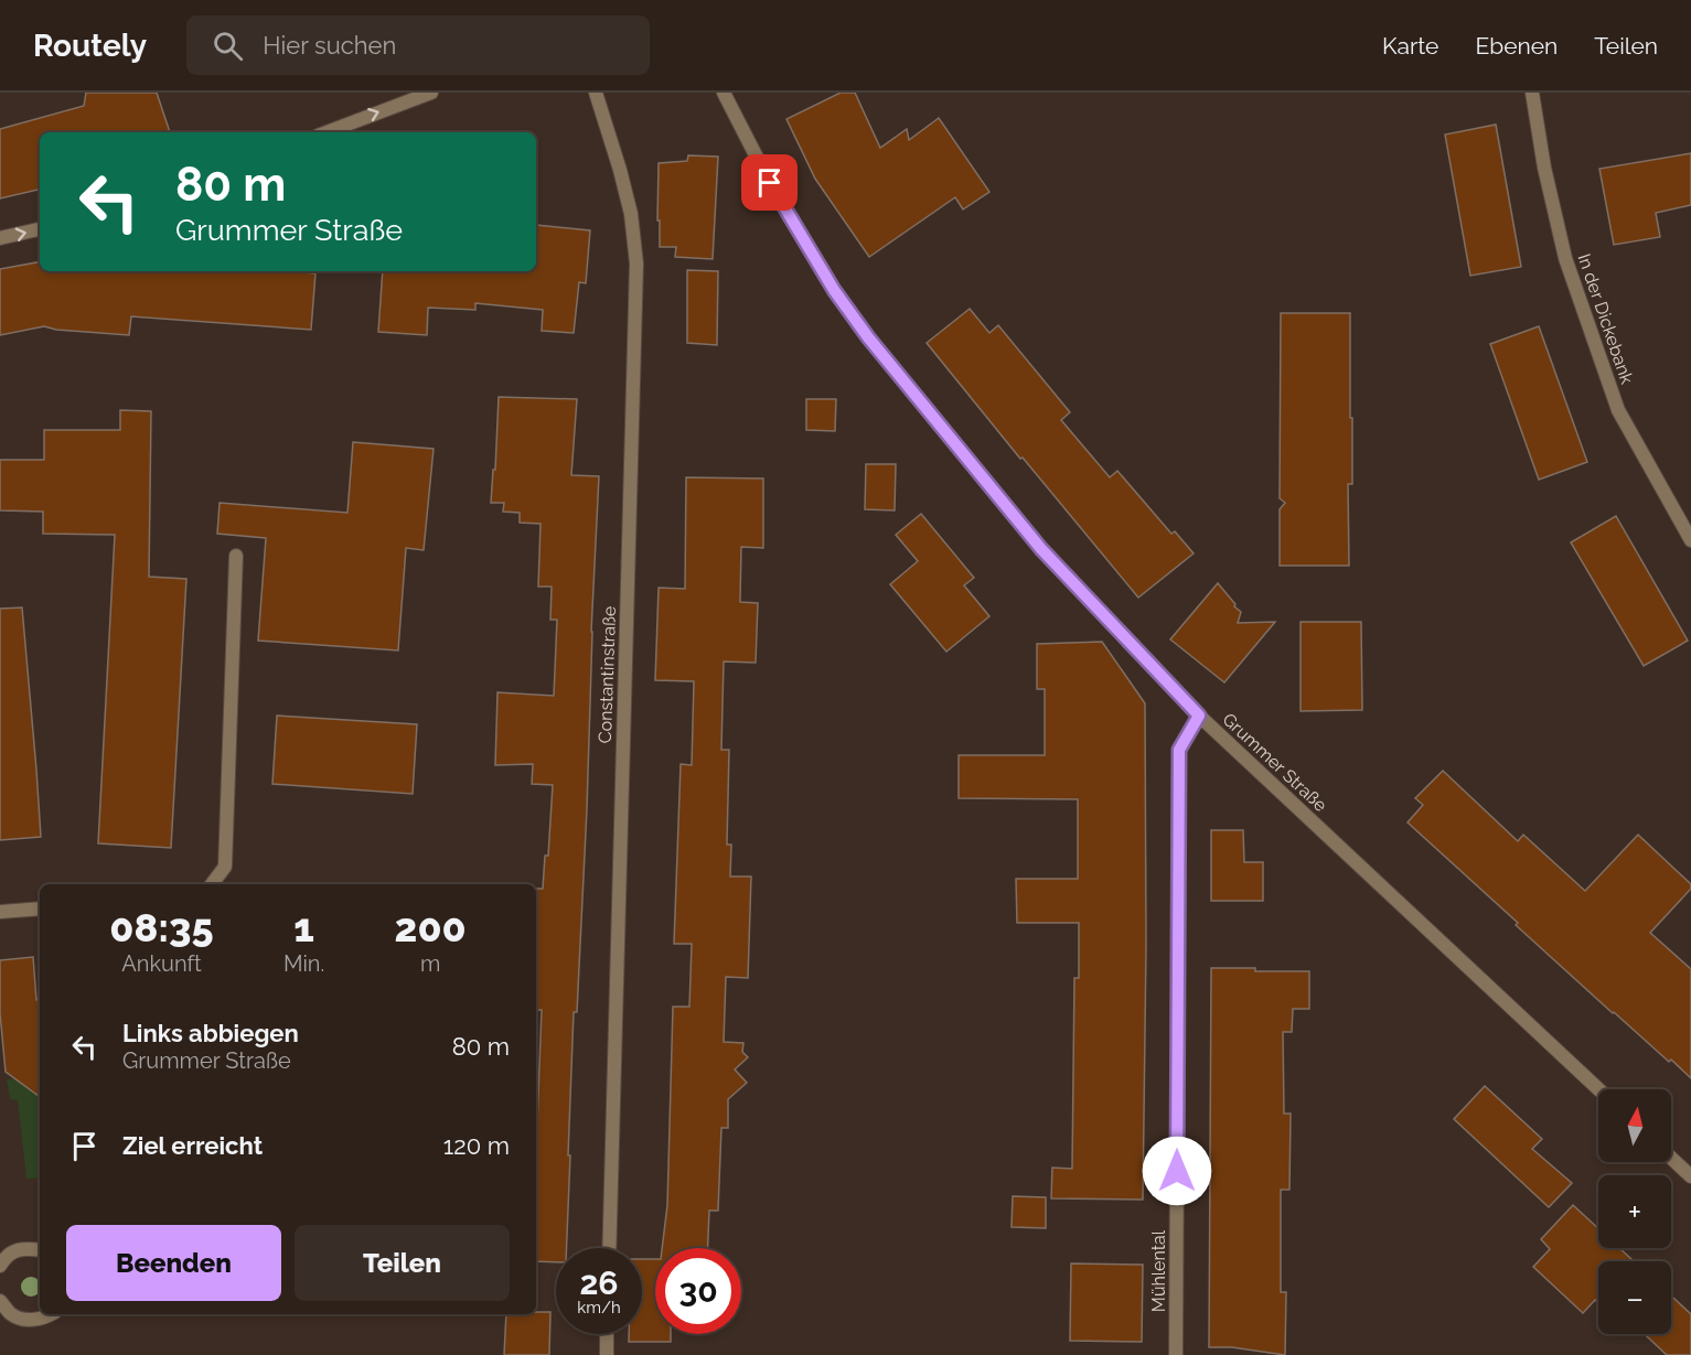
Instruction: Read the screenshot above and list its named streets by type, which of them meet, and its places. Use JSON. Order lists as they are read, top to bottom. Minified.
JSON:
{"streets":{"street":["In der Dickebank","Constantinstraße","Grummer Straße","Mühlental"]},"crossings":[["Grummer Straße","Mühlental"]],"north":"top","page":{"header":"Routely","search":"Hier suchen","nav":["Karte","Ebenen","Teilen"],"turn":["80 m","Grummer Straße"],"eta":["08:35","Ankunft","1","Min.","200","m"],"list":[{"name":"Links abbiegen","note":"Grummer Straße","value":"80 m"},{"name":"Ziel erreicht","value":"120 m"}],"map_buttons":["+","−"],"buttons":["Beenden","Teilen"],"speed":"26 km/h","limit":"30"}}
